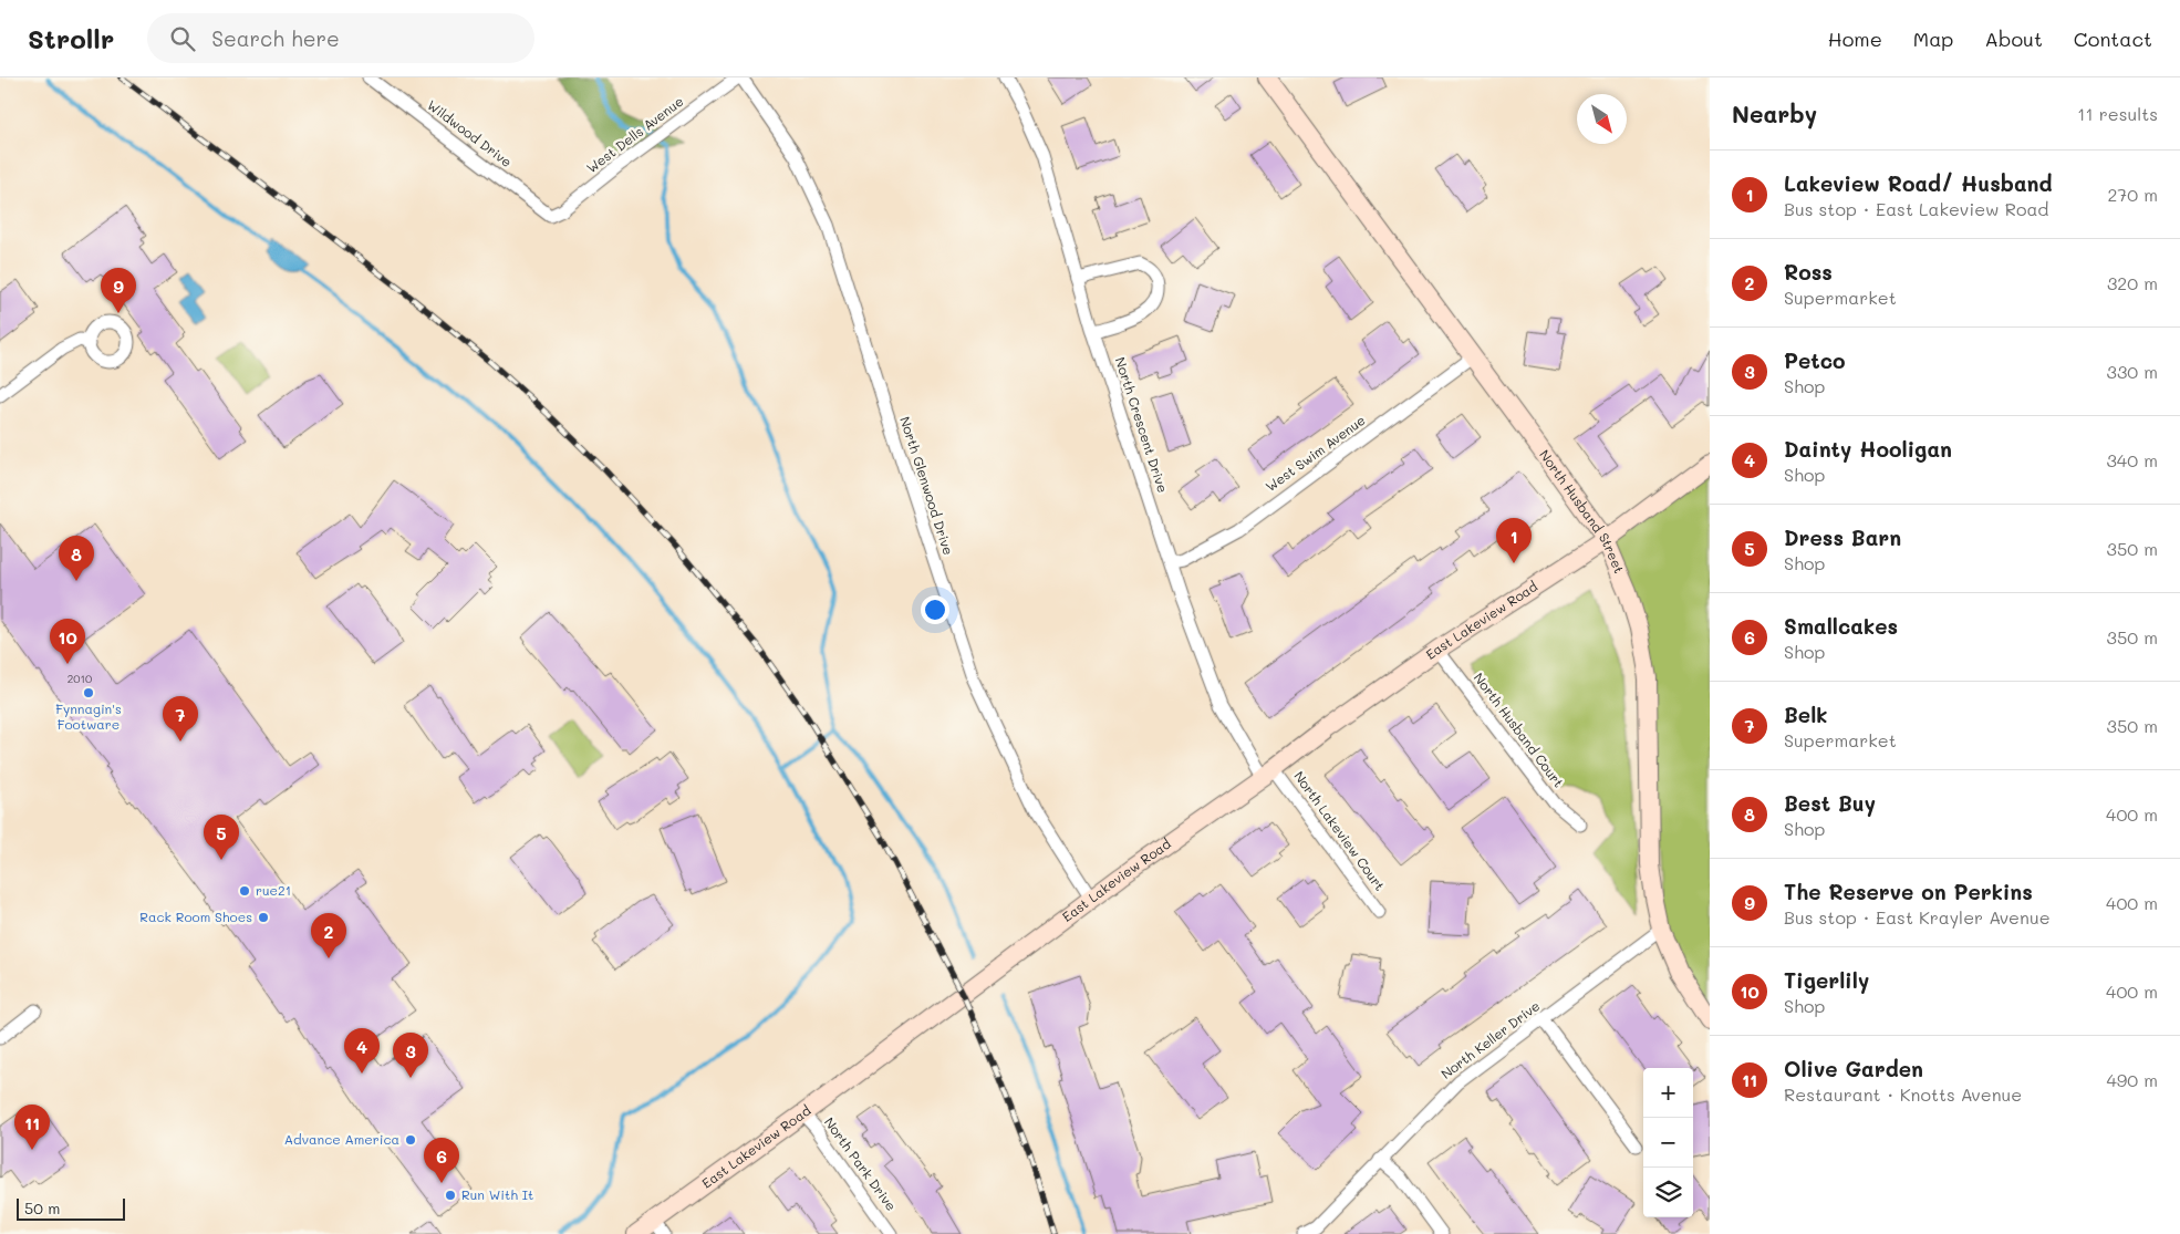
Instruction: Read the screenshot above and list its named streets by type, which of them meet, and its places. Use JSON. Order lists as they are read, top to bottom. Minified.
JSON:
{"streets":{"main road":["North Husband Street","East Lakeview Road"],"street":["Wildwood Drive","West Dells Avenue","North Crescent Drive","West Swim Avenue","North Glenwood Drive","North Husband Court","North Lakeview Court","North Keller Drive","North Park Drive"]},"crossings":[["Wildwood Drive","West Dells Avenue"],["West Dells Avenue","North Glenwood Drive"],["North Crescent Drive","West Swim Avenue"],["North Crescent Drive","East Lakeview Road"],["North Crescent Drive","North Lakeview Court"],["West Swim Avenue","North Husband Street"],["North Glenwood Drive","East Lakeview Road"],["North Husband Street","East Lakeview Road"],["North Husband Street","North Keller Drive"],["East Lakeview Road","North Husband Court"],["East Lakeview Road","North Lakeview Court"],["East Lakeview Road","North Park Drive"]],"places":["Fynnagin's Footware","rue21","Rack Room Shoes","Advance America","Run With It"],"house_numbers":["2010"],"scale_bar":"50 m","north":"bottom right","page":{"header":"Strollr","search":"Search here","nav":["Home","Map","About","Contact"],"heading":["Nearby","11 results"],"list":[{"mark":"1","name":"Lakeview Road/ Husband","note":"Bus stop · East Lakeview Road","value":"270 m"},{"mark":"2","name":"Ross","note":"Supermarket","value":"320 m"},{"mark":"3","name":"Petco","note":"Shop","value":"330 m"},{"mark":"4","name":"Dainty Hooligan","note":"Shop","value":"340 m"},{"mark":"5","name":"Dress Barn","note":"Shop","value":"350 m"},{"mark":"6","name":"Smallcakes","note":"Shop","value":"350 m"},{"mark":"7","name":"Belk","note":"Supermarket","value":"350 m"},{"mark":"8","name":"Best Buy","note":"Shop","value":"400 m"},{"mark":"9","name":"The Reserve on Perkins","note":"Bus stop · East Krayler Avenue","value":"400 m"},{"mark":"10","name":"Tigerlily","note":"Shop","value":"400 m"},{"mark":"11","name":"Olive Garden","note":"Restaurant · Knotts Avenue","value":"490 m"}],"pins":["9","1","8","10","7","5","2","4","3","11","6"],"map_buttons":["+","−"],"scale":"50 m"}}
